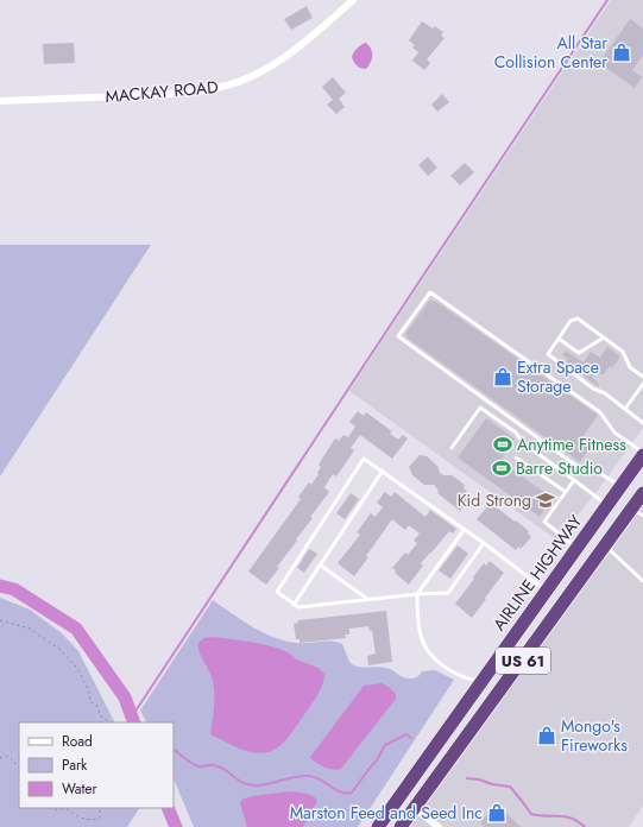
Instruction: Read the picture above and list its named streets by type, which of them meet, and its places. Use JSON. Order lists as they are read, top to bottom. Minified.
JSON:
{"streets":{"highway":["AIRLINE HIGHWAY","US 61"],"street":["MACKAY ROAD"]},"places":{"shop":["All Star Collision Center","Extra Space Storage","Mongo's Fireworks","Marston Feed and Seed Inc"],"sports":["Anytime Fitness","Barre Studio"],"school or university":["Kid Strong"]},"legend":["Road","Park","Water"]}
